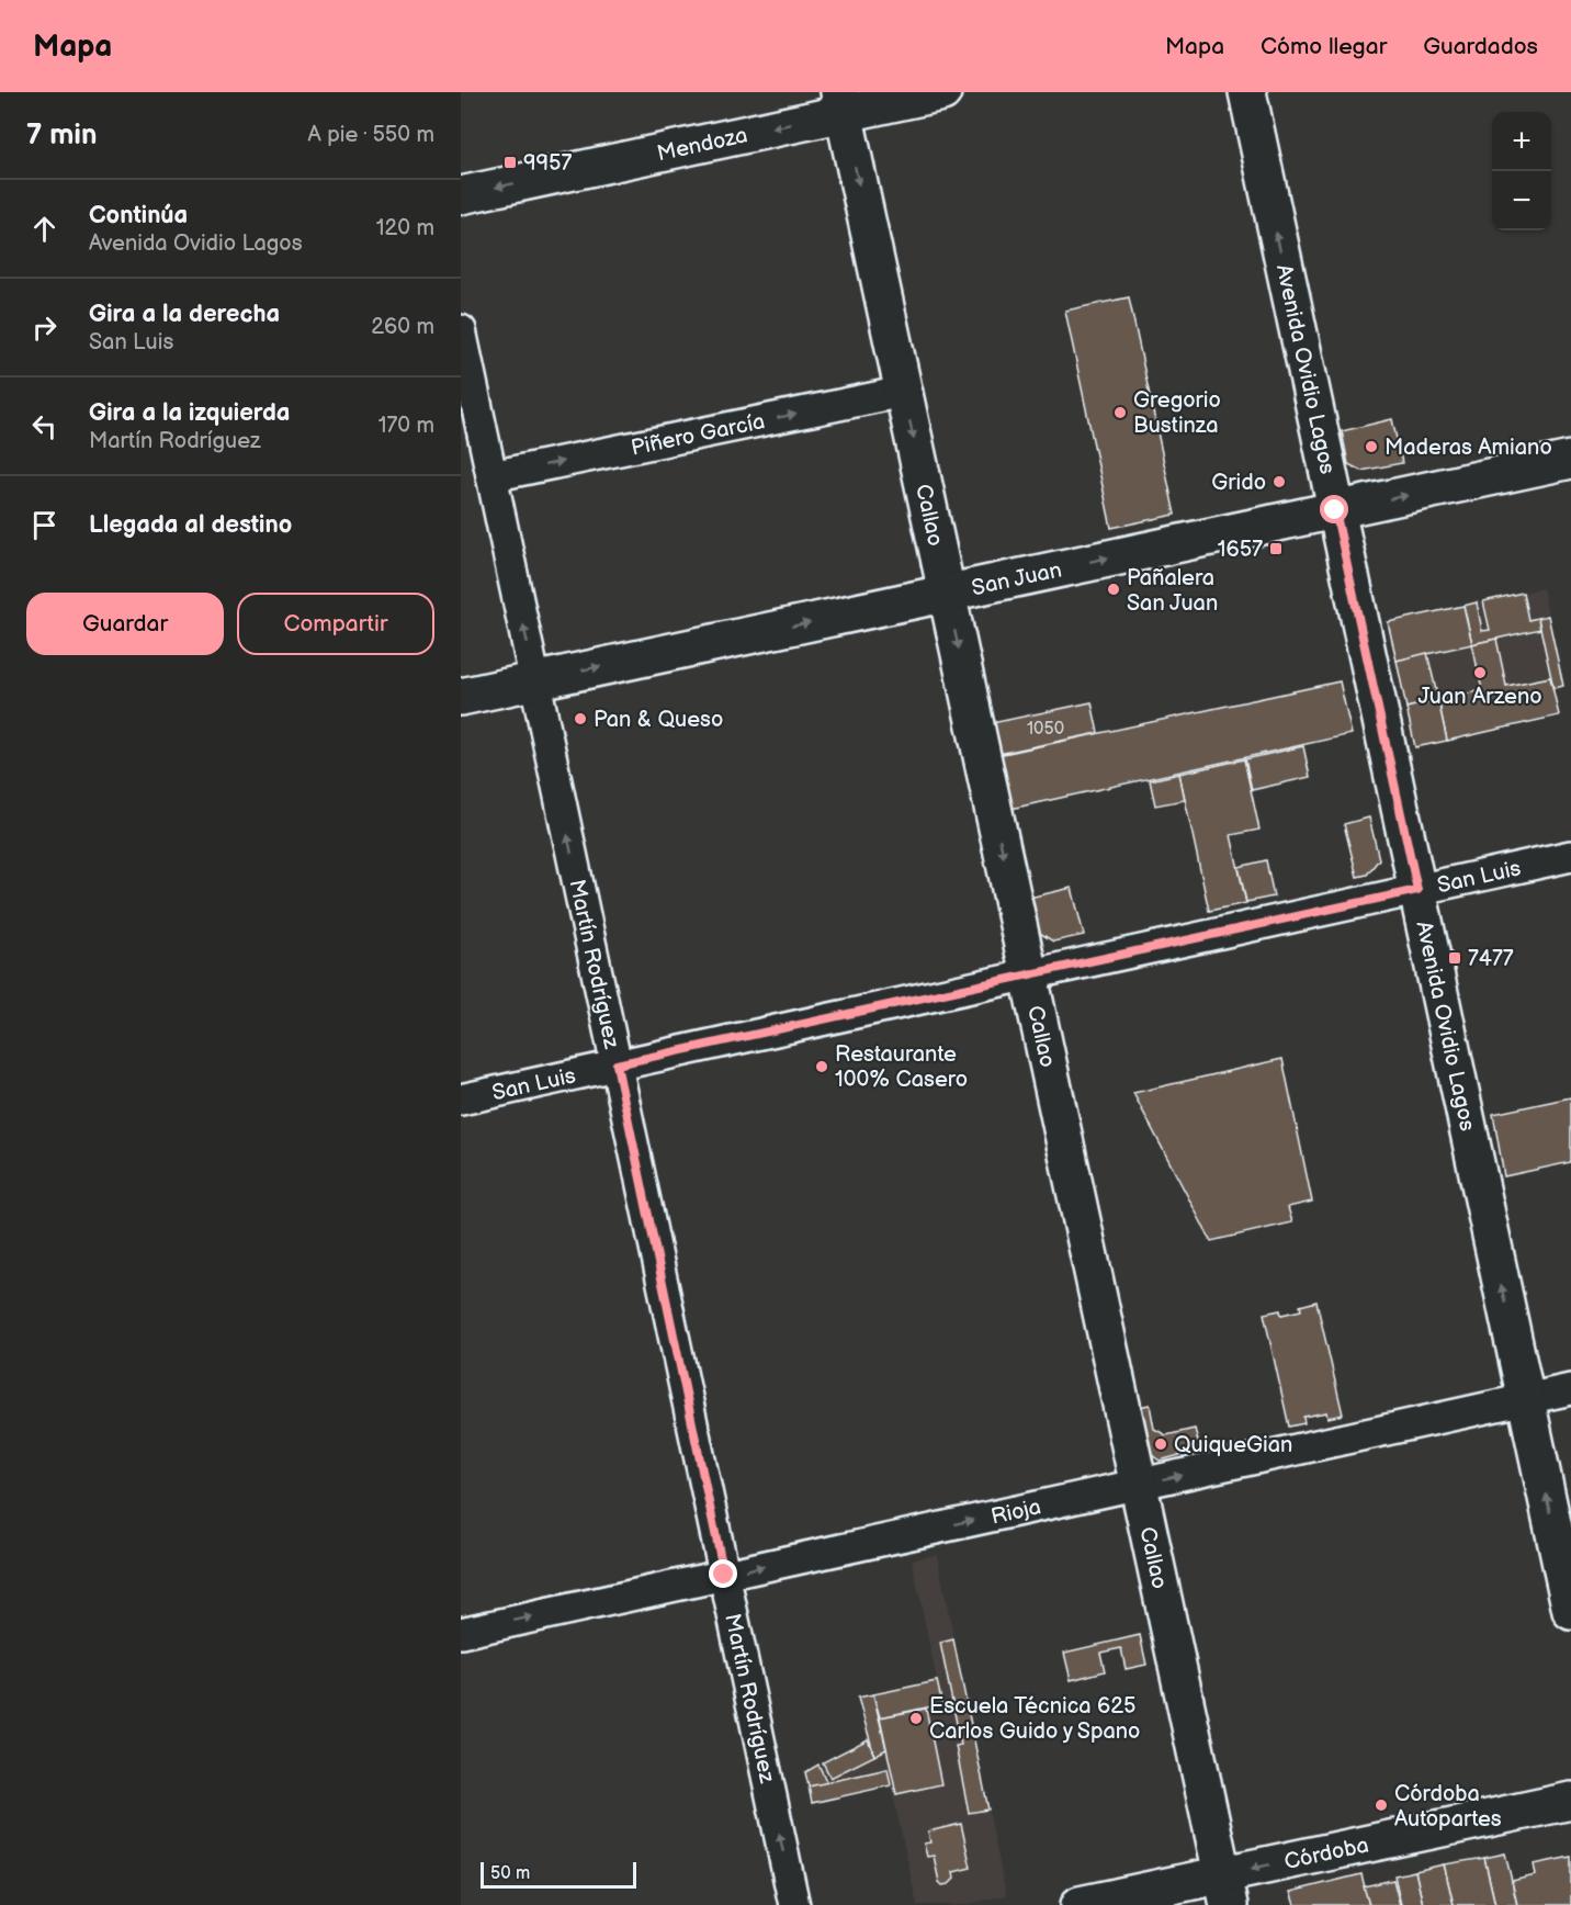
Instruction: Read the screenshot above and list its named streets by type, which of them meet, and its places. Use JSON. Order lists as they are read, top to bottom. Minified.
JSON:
{"streets":{"main road":["Mendoza","Avenida Ovidio Lagos","Callao","San Juan","Córdoba"],"street":["Piñero García","San Luis","Martín Rodríguez","Rioja"]},"crossings":[["Mendoza","Callao"],["Avenida Ovidio Lagos","San Juan"],["Avenida Ovidio Lagos","San Luis"],["Avenida Ovidio Lagos","Rioja"],["Piñero García","Callao"],["Piñero García","Martín Rodríguez"],["Callao","San Juan"],["Callao","San Luis"],["Callao","Rioja"],["Callao","Córdoba"],["San Juan","Martín Rodríguez"],["San Luis","Martín Rodríguez"],["Martín Rodríguez","Rioja"]],"one_way":["Mendoza","Avenida Ovidio Lagos","Piñero García","Callao","San Juan","Martín Rodríguez","Rioja","Córdoba"],"places":{"transit":["9957","1657","7477"],"other":["Gregorio Bustinza","Maderas Amiano","Grido","Pañalera San Juan","Juan Arzeno","Pan & Queso","Restaurante 100% Casero","QuiqueGian","Escuela Técnica 625 Carlos Guido y Spano","Córdoba Autopartes"]},"house_numbers":["1050"],"scale_bar":"50 m","page":{"header":"Mapa","nav":["Mapa","Cómo llegar","Guardados"],"heading":["7 min","A pie · 550 m"],"map_buttons":["+","−"],"list":[["Continúa","Avenida Ovidio Lagos","120 m"],["Gira a la derecha","San Luis","260 m"],["Gira a la izquierda","Martín Rodríguez","170 m"],"Llegada al destino"],"buttons":["Guardar","Compartir"],"scale":"50 m"}}
